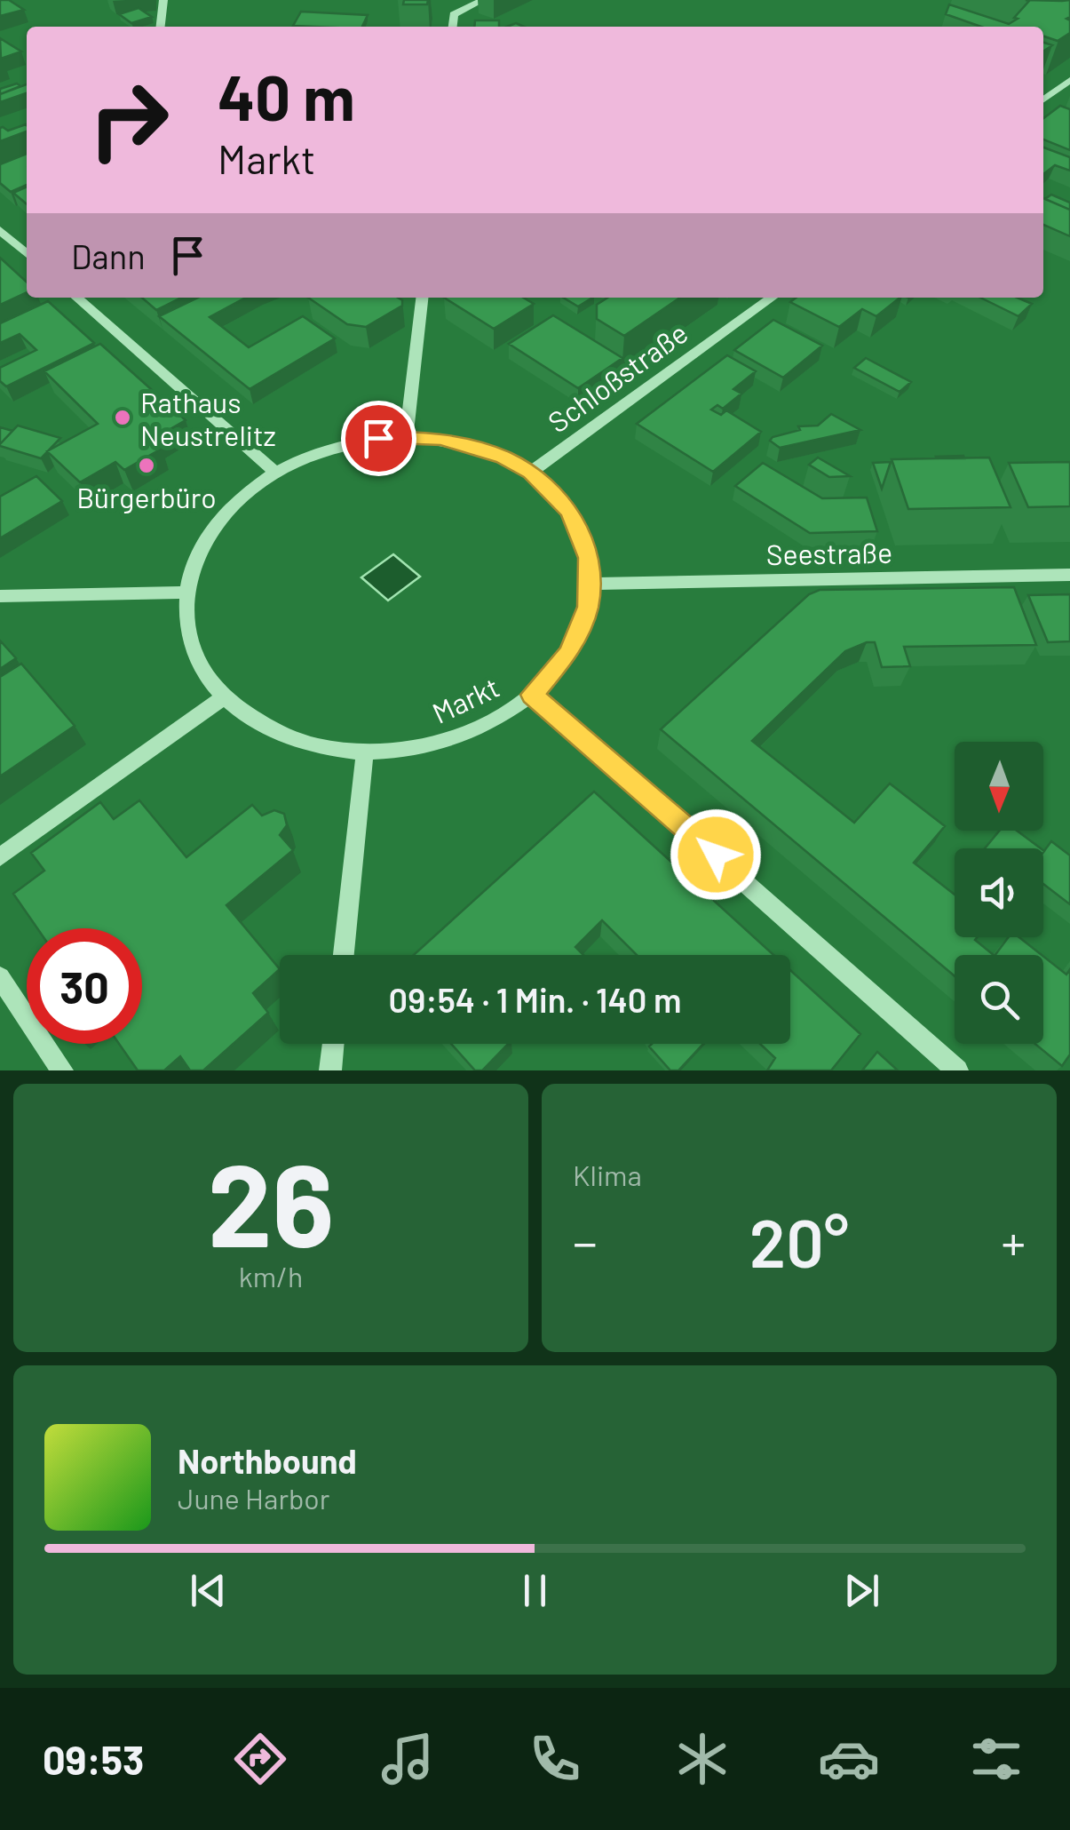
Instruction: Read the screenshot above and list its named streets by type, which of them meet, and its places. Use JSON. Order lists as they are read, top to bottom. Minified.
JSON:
{"streets":{"street":["Schloßstraße","Seestraße","Markt"]},"crossings":[["Schloßstraße","Markt"],["Seestraße","Markt"]],"places":["Rathaus Neustrelitz","Bürgerbüro"],"north":"bottom","page":{"turn":["40 m","Markt"],"then":"Dann","limit":"30","trip":"09:54 · 1 Min. · 140 m","tile":[["26","km/h"],"Klima"],"heat":["−","20°","+"],"song":["Northbound","June Harbor"],"tabs":"09:53"}}
